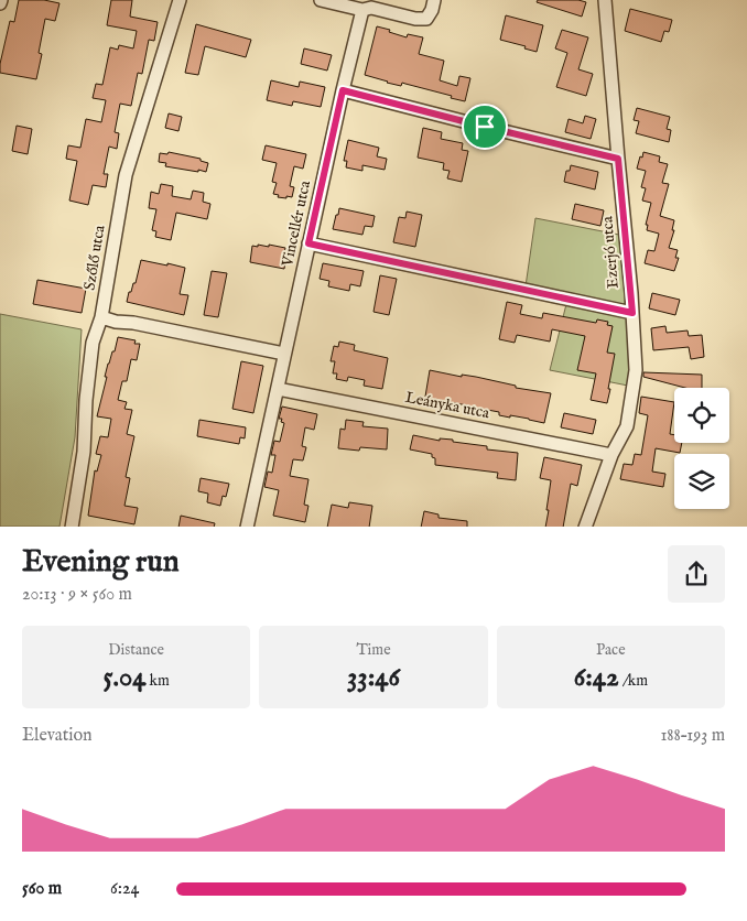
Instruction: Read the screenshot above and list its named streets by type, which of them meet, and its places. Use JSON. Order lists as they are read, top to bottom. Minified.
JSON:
{"streets":{"street":["Vincellér utca","Ezerjó utca","Szőlő utca","Leányka utca"]},"crossings":[["Vincellér utca","Leányka utca"],["Ezerjó utca","Leányka utca"]],"page":{"heading":["Evening run","20:13 · 9 × 560 m"],"stats":[["Distance","5.04 km"],["Time","33:46"],["Pace","6:42 /km"]],"chart":["Elevation","188–193 m"],"list":[{"name":"560 m","note":"6:24"}]}}
